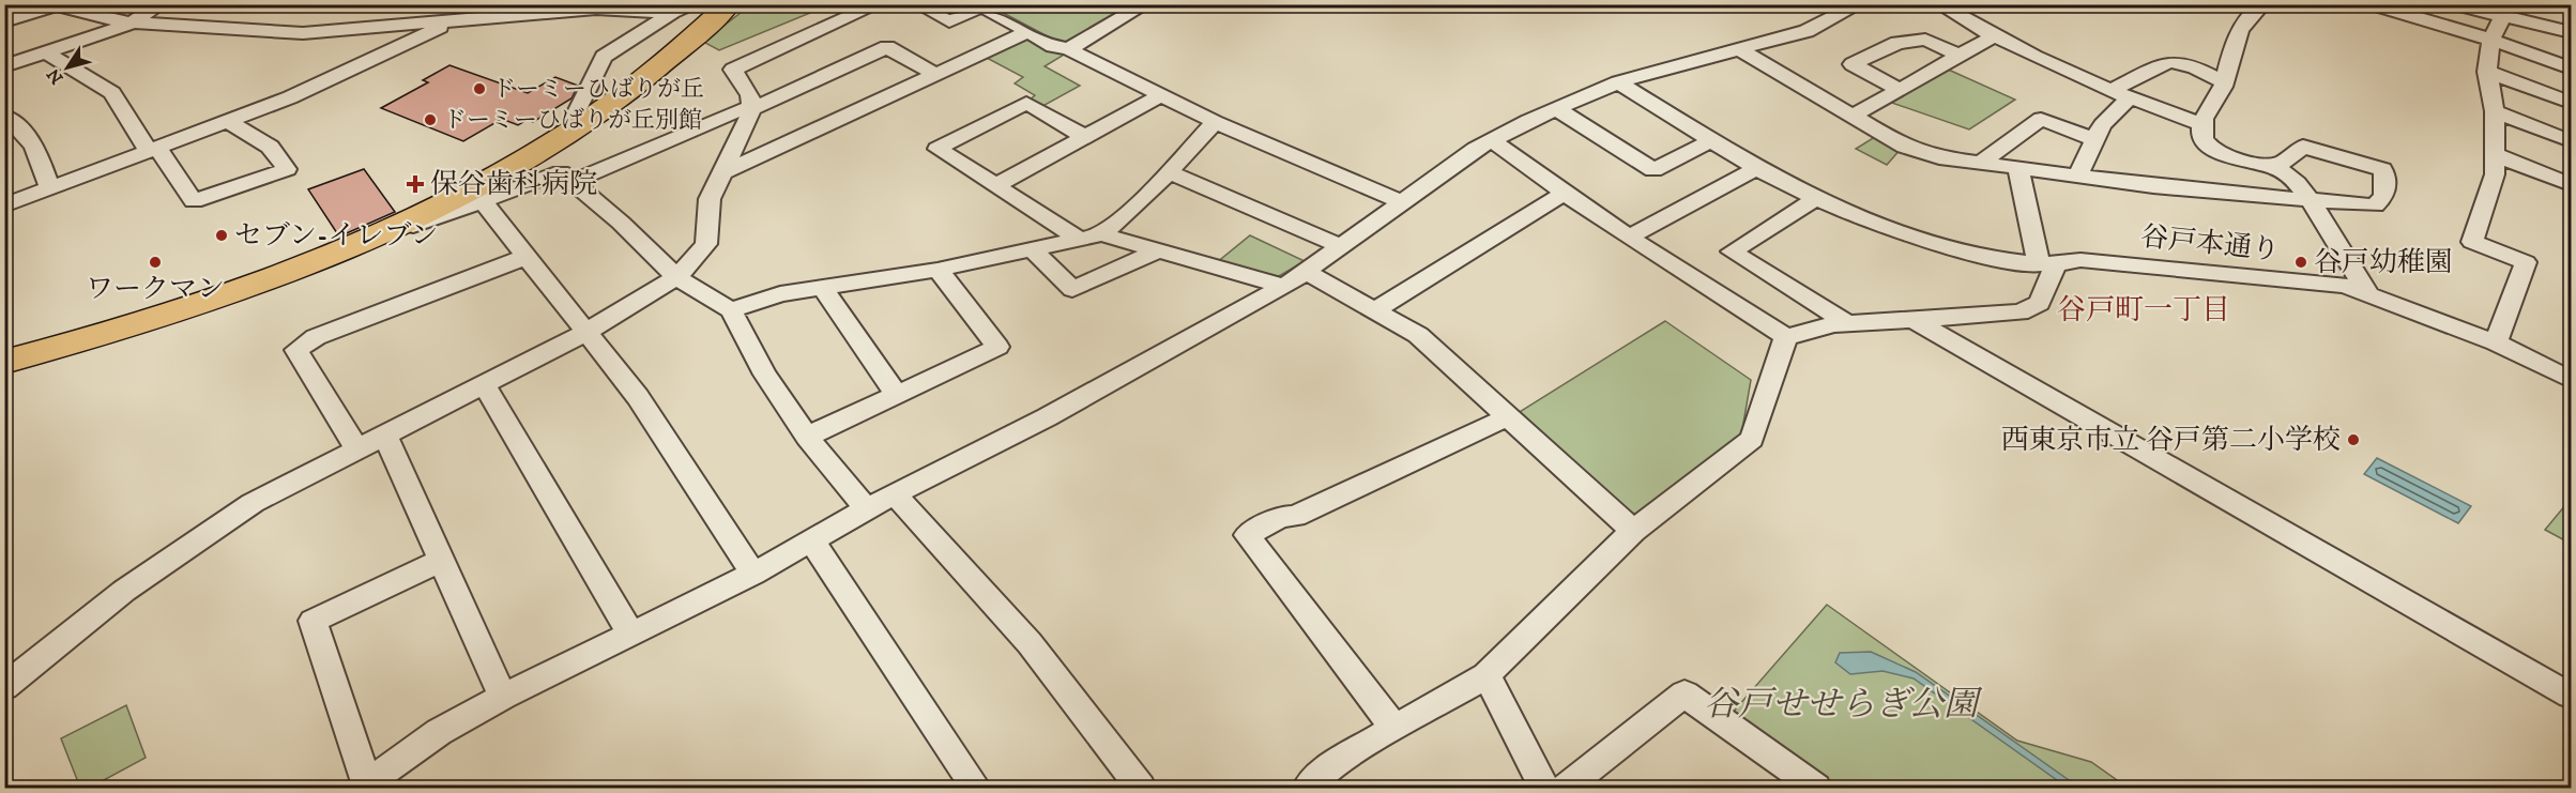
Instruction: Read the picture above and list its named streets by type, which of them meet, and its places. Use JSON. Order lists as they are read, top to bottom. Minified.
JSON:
{"streets":{"street":["谷戸本通り"]},"districts":["谷戸町一丁目"],"parks":["谷戸せせらぎ公園"],"places":{"other":["ドーミーひばりが丘","ドーミーひばりが丘別館","セブン-イレブン","ワークマン","谷戸幼稚園","西東京市立 谷戸第二小学校"],"health":["保谷歯科病院"]},"north":"bottom left"}
